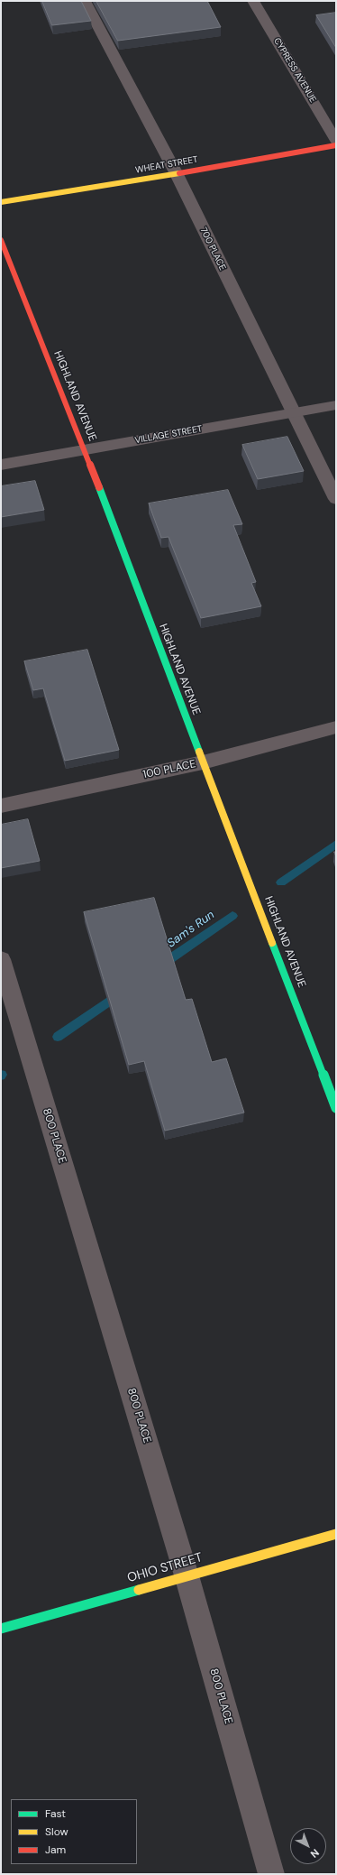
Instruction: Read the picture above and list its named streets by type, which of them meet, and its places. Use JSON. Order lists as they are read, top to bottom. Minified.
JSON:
{"streets":{"street":["CYPRESS AVENUE","WHEAT STREET","700 PLACE","HIGHLAND AVENUE","VILLAGE STREET","100 PLACE","800 PLACE","OHIO STREET"]},"crossings":[["WHEAT STREET","700 PLACE"],["700 PLACE","VILLAGE STREET"],["HIGHLAND AVENUE","VILLAGE STREET"],["HIGHLAND AVENUE","100 PLACE"],["800 PLACE","OHIO STREET"]],"water":["Sam's Run"],"legend":["Fast","Slow","Jam"],"north":"bottom right"}
